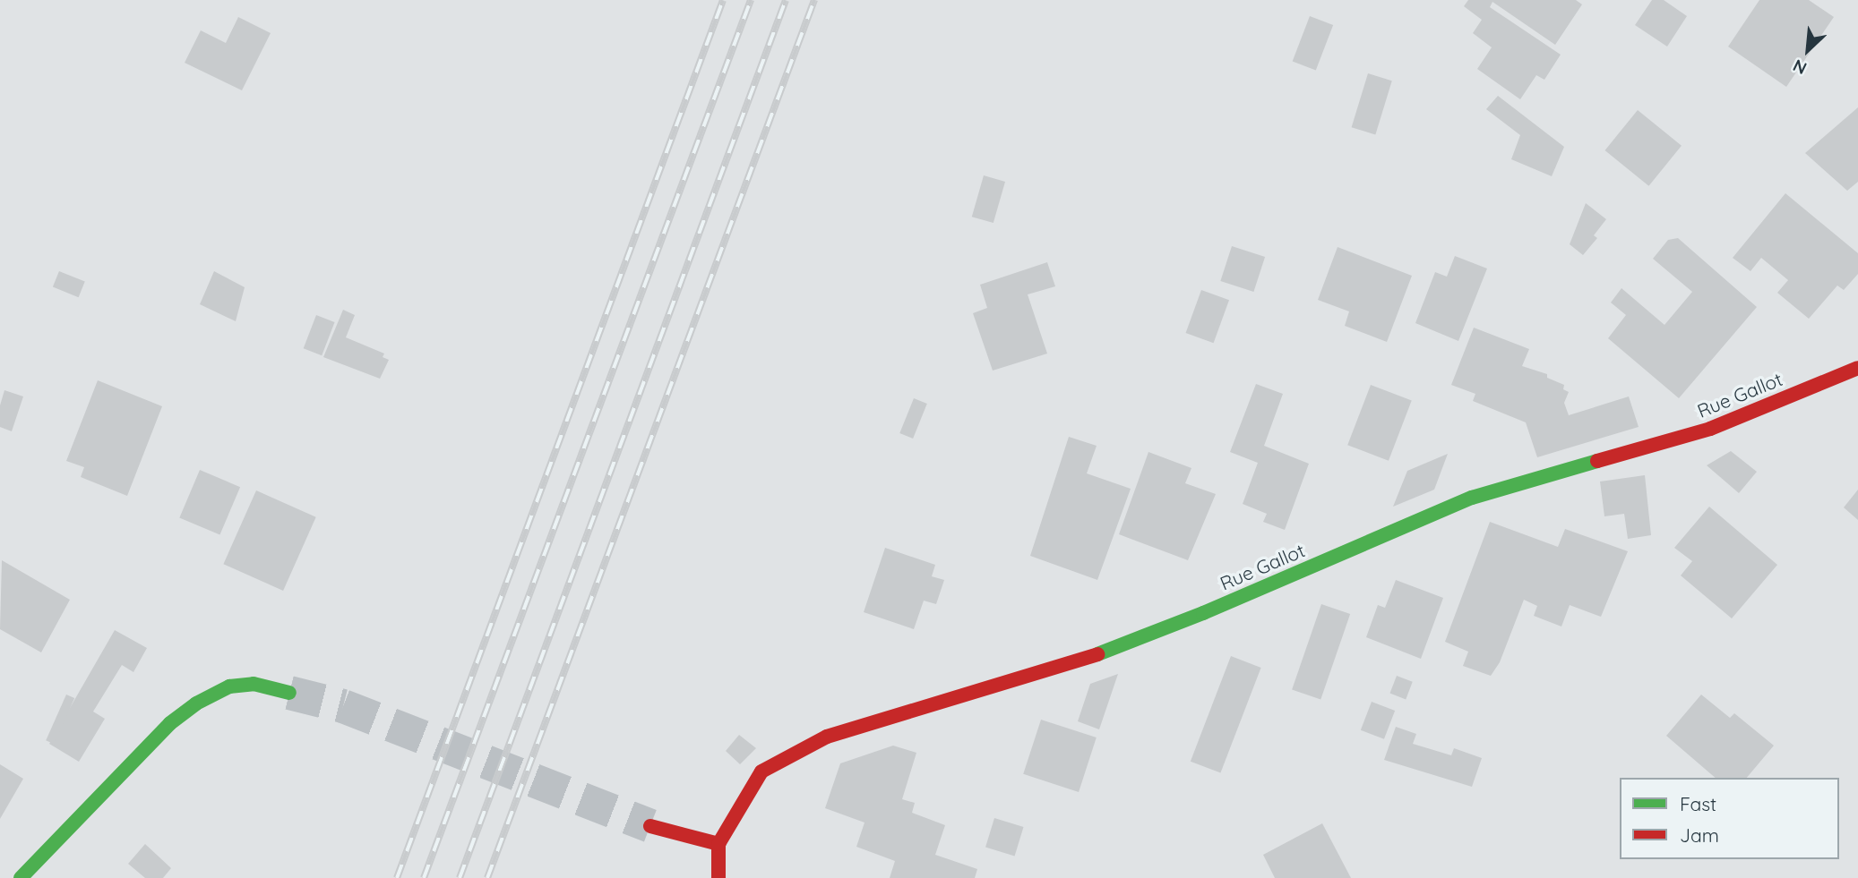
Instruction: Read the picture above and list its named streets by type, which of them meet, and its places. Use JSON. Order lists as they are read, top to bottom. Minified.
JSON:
{"streets":{"street":["Rue Gallot"]},"legend":["Fast","Jam"],"north":"bottom left"}
